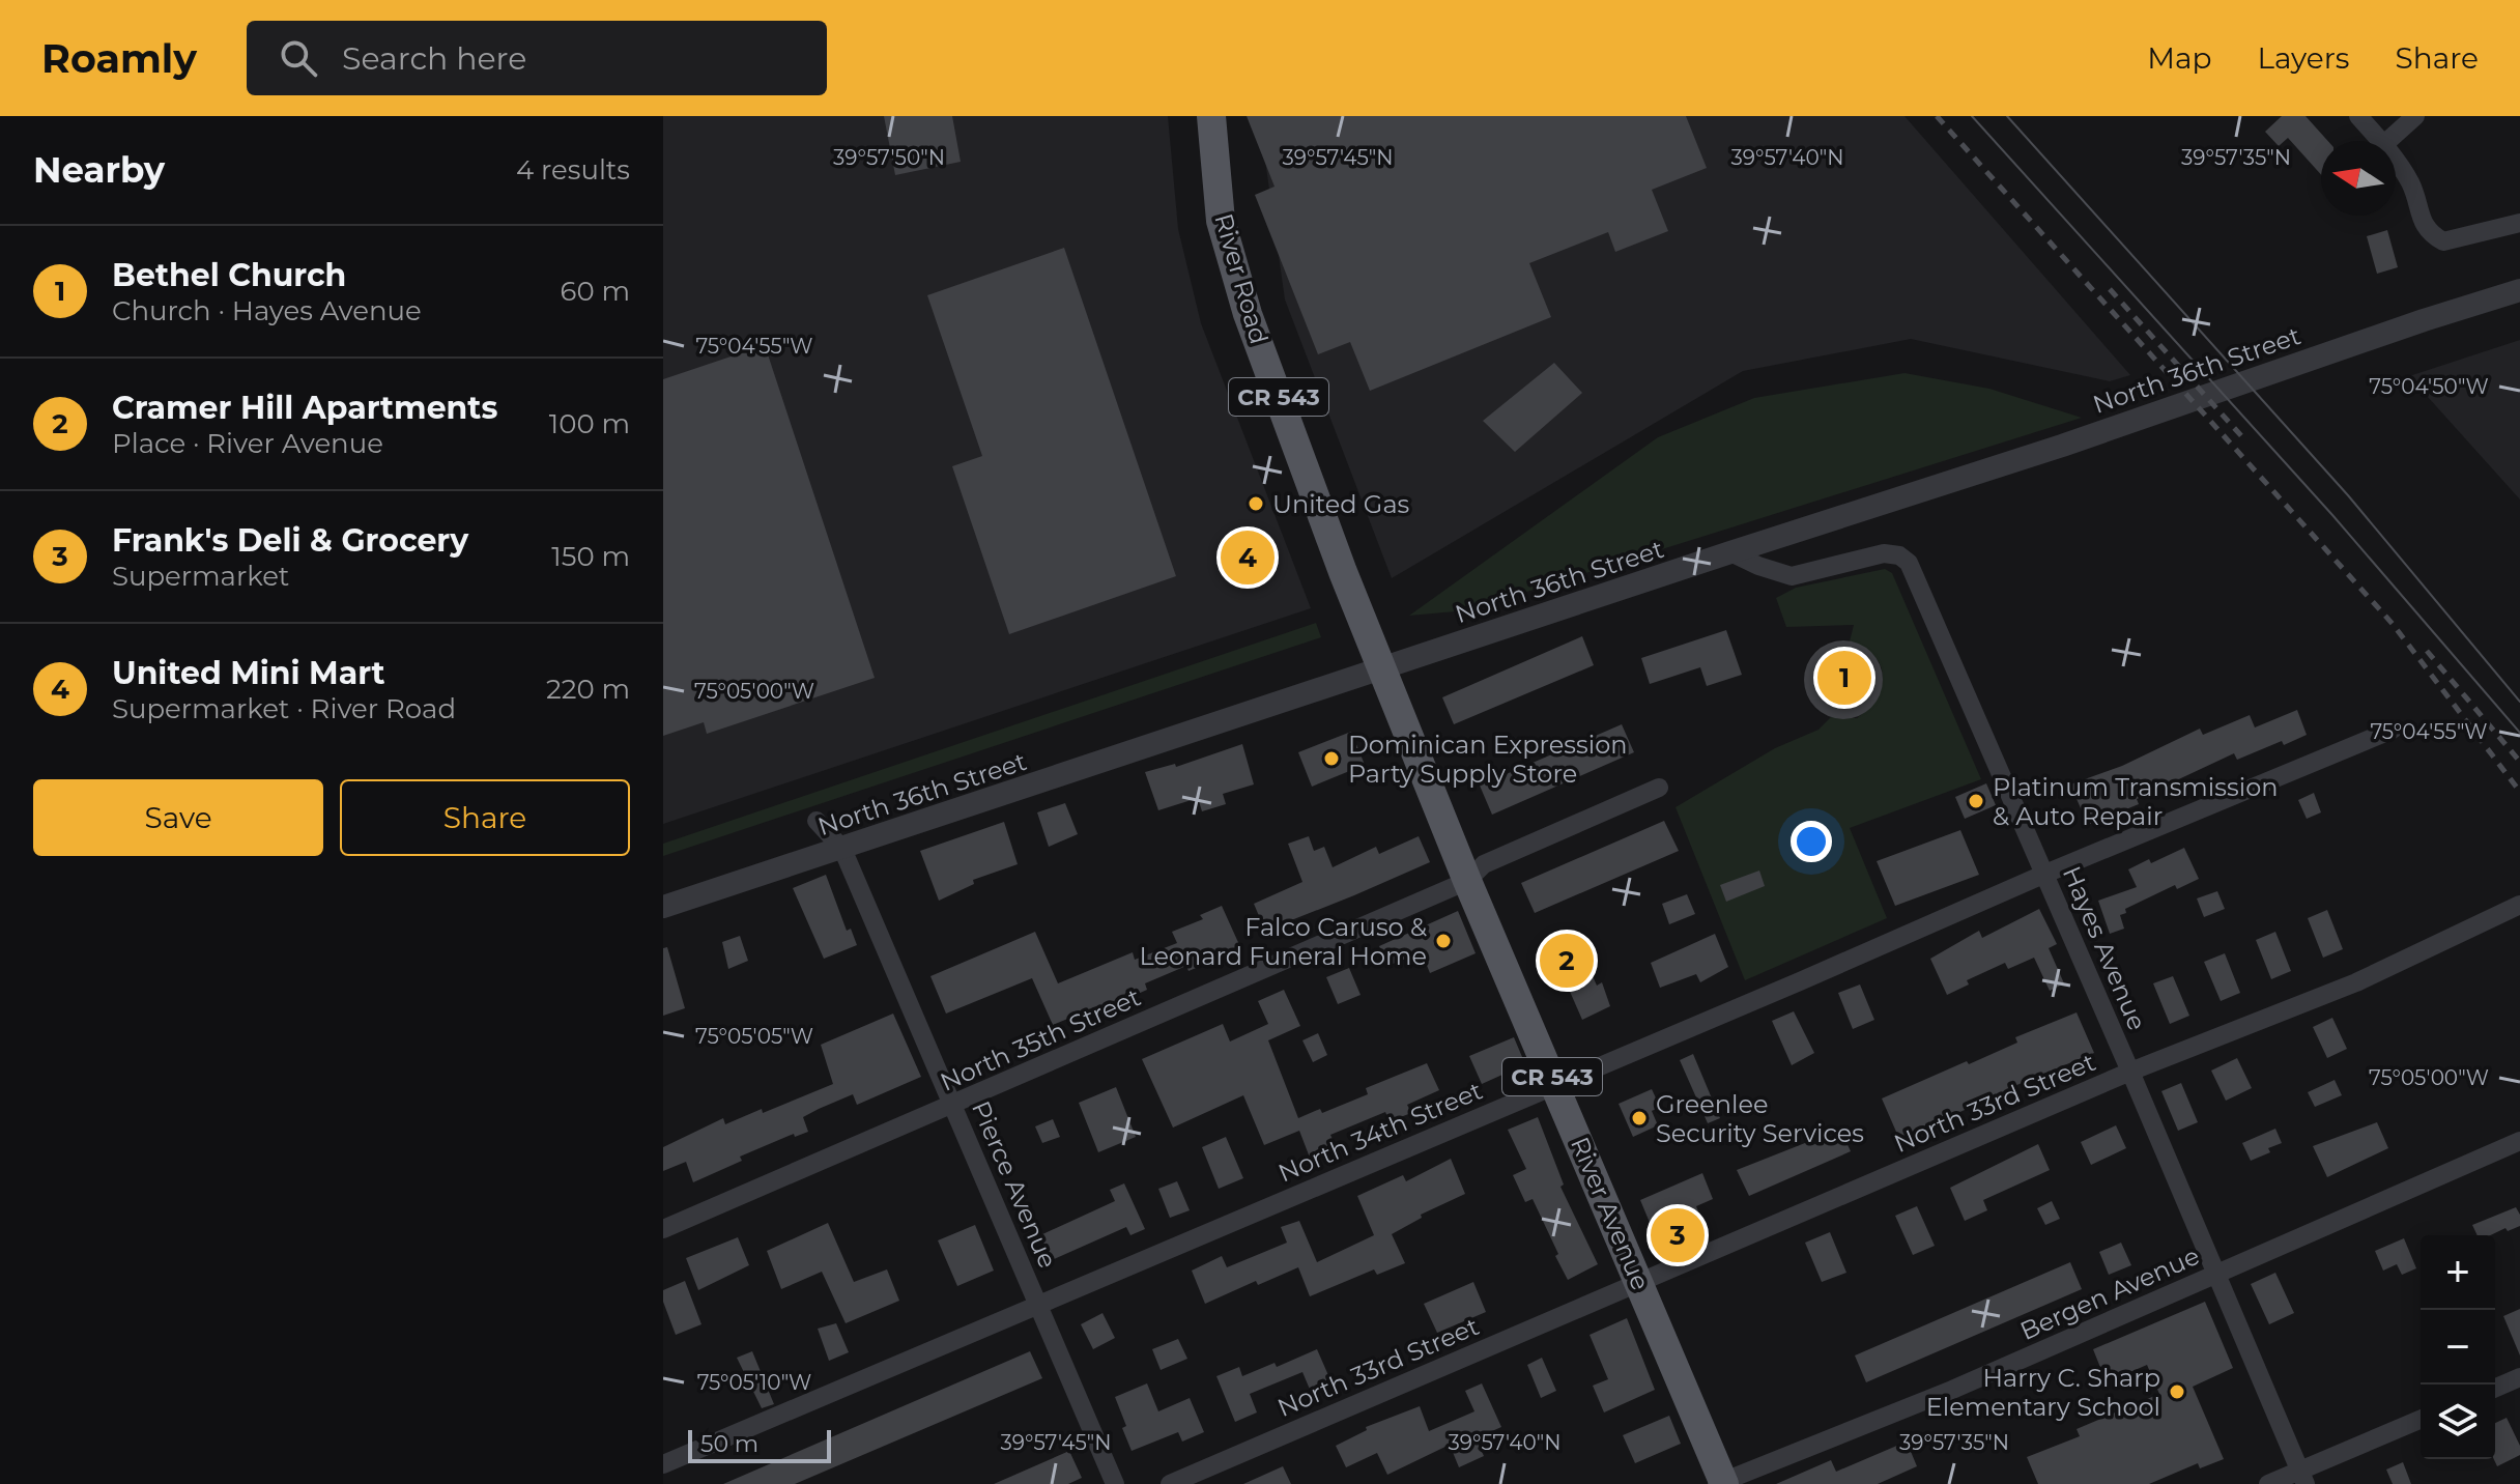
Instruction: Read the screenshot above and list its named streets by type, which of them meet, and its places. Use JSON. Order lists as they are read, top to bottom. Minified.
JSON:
{"streets":{"main road":["River Road","CR 543","River Avenue"],"street":["North 36th Street","Hayes Avenue","North 35th Street","North 33rd Street","North 34th Street","Pierce Avenue","Bergen Avenue"]},"crossings":[["River Road","North 36th Street"],["River Road","River Avenue"],["North 36th Street","Hayes Avenue"],["North 36th Street","Pierce Avenue"],["North 36th Street","River Avenue"],["Hayes Avenue","North 33rd Street"],["Hayes Avenue","North 34th Street"],["Hayes Avenue","Bergen Avenue"],["North 35th Street","Pierce Avenue"],["North 35th Street","River Avenue"],["North 33rd Street","River Avenue"],["North 34th Street","Pierce Avenue"],["North 34th Street","River Avenue"],["River Avenue","Bergen Avenue"]],"places":["United Gas","Dominican Expression Party Supply Store","Platinum Transmission & Auto Repair","Falco Caruso & Leonard Funeral Home","Greenlee Security Services","Harry C. Sharp Elementary School"],"scale_bar":"50 m","north":"left","page":{"header":"Roamly","search":"Search here","nav":["Map","Layers","Share"],"heading":["Nearby","4 results"],"list":[{"mark":"1","name":"Bethel Church","note":"Church · Hayes Avenue","value":"60 m"},{"mark":"2","name":"Cramer Hill Apartments","note":"Place · River Avenue","value":"100 m"},{"mark":"3","name":"Frank's Deli & Grocery","note":"Supermarket","value":"150 m"},{"mark":"4","name":"United Mini Mart","note":"Supermarket · River Road","value":"220 m"}],"pins":["4","1","2","3"],"buttons":["Save","Share"],"map_buttons":["+","−"],"scale":"50 m"},"coordinates":["39°57'50\"N","39°57'45\"N","39°57'40\"N","39°57'35\"N","75°04'55\"W","75°04'50\"W","75°05'00\"W","75°05'05\"W","75°05'10\"W"]}
